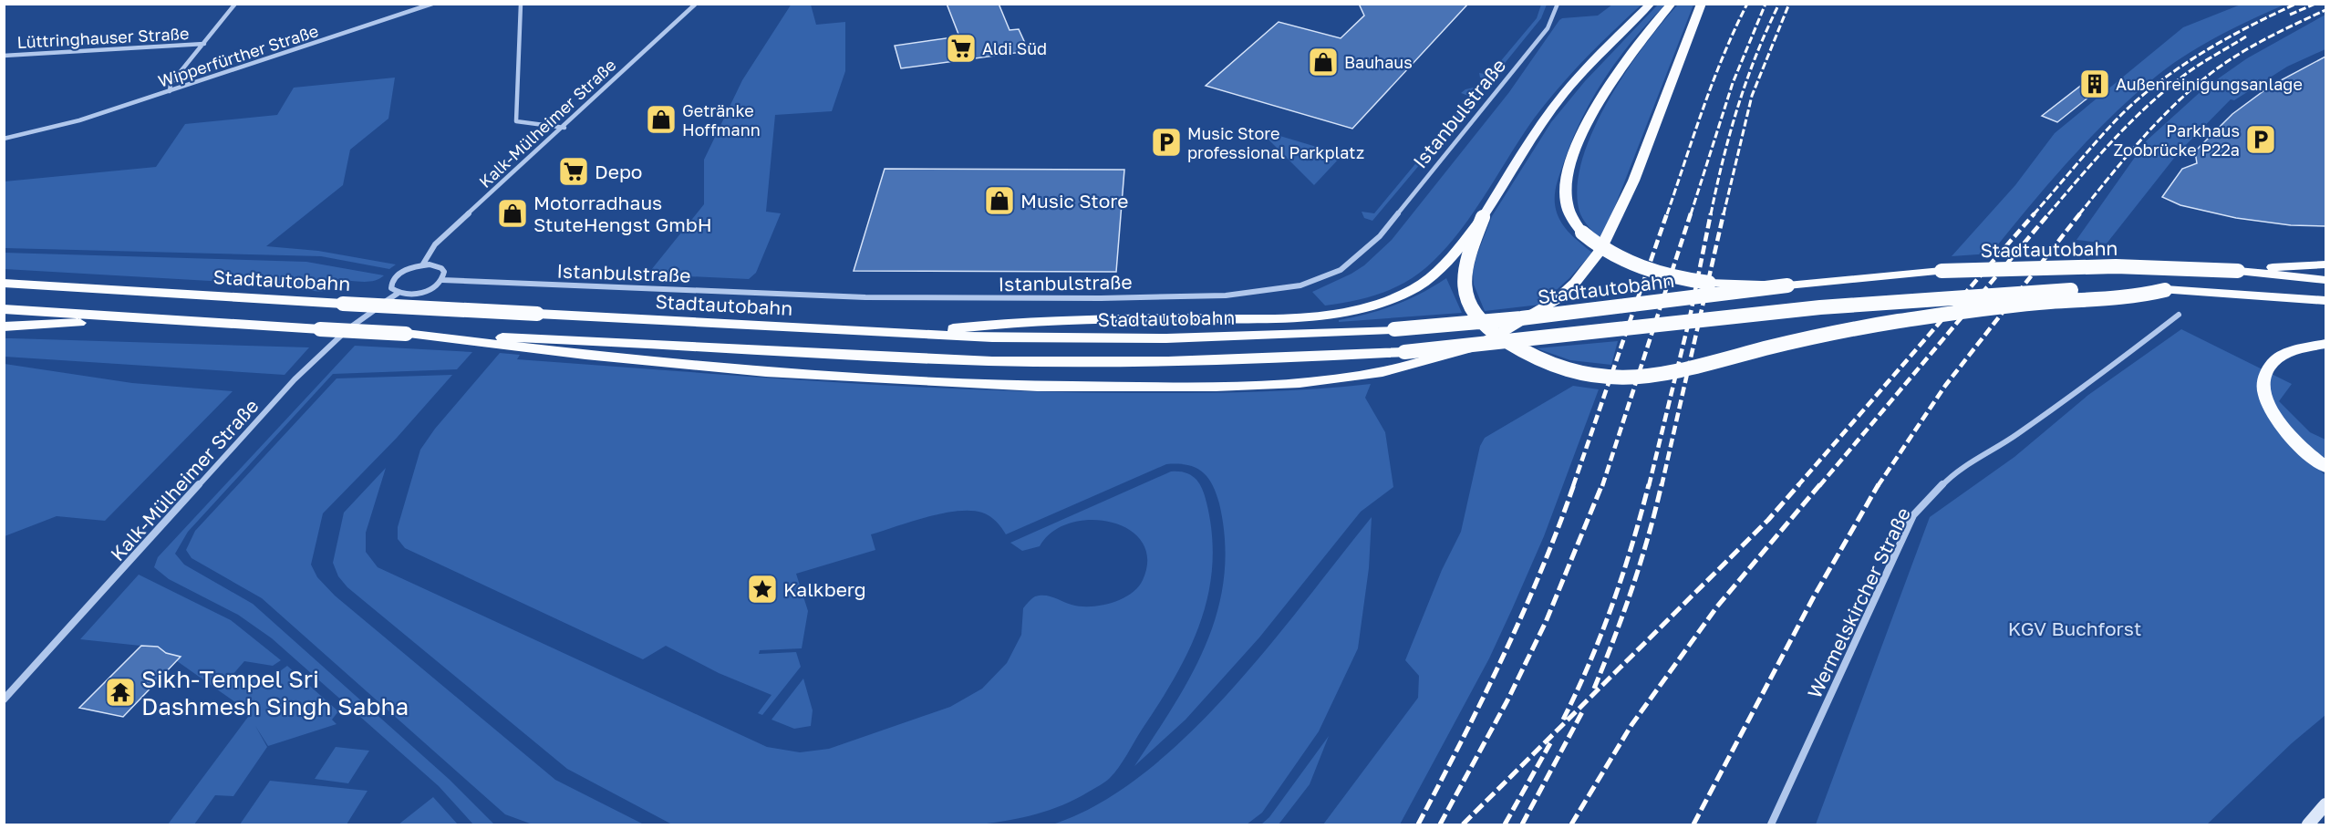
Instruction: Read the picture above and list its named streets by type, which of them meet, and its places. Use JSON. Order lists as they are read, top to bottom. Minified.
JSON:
{"streets":{"highway":["Stadtautobahn"],"street":["Lüttringhauser Straße","Wipperfürther Straße","Istanbulstraße","Kalk-Mülheimer Straße","Wermelskircher Straße"]},"parks":["KGV Buchforst"],"places":{"supermarket":["Aldi Süd","Depo"],"shop":["Bauhaus","Getränke Hoffmann","Music Store","Motorradhaus StuteHengst GmbH"],"building":["Außenreinigungsanlage"],"parking":["Parkhaus Zoobrücke P22a","Music Store professional Parkplatz"],"place":["Kalkberg"],"temple":["Sikh-Tempel Sri Dashmesh Singh Sabha"]}}
